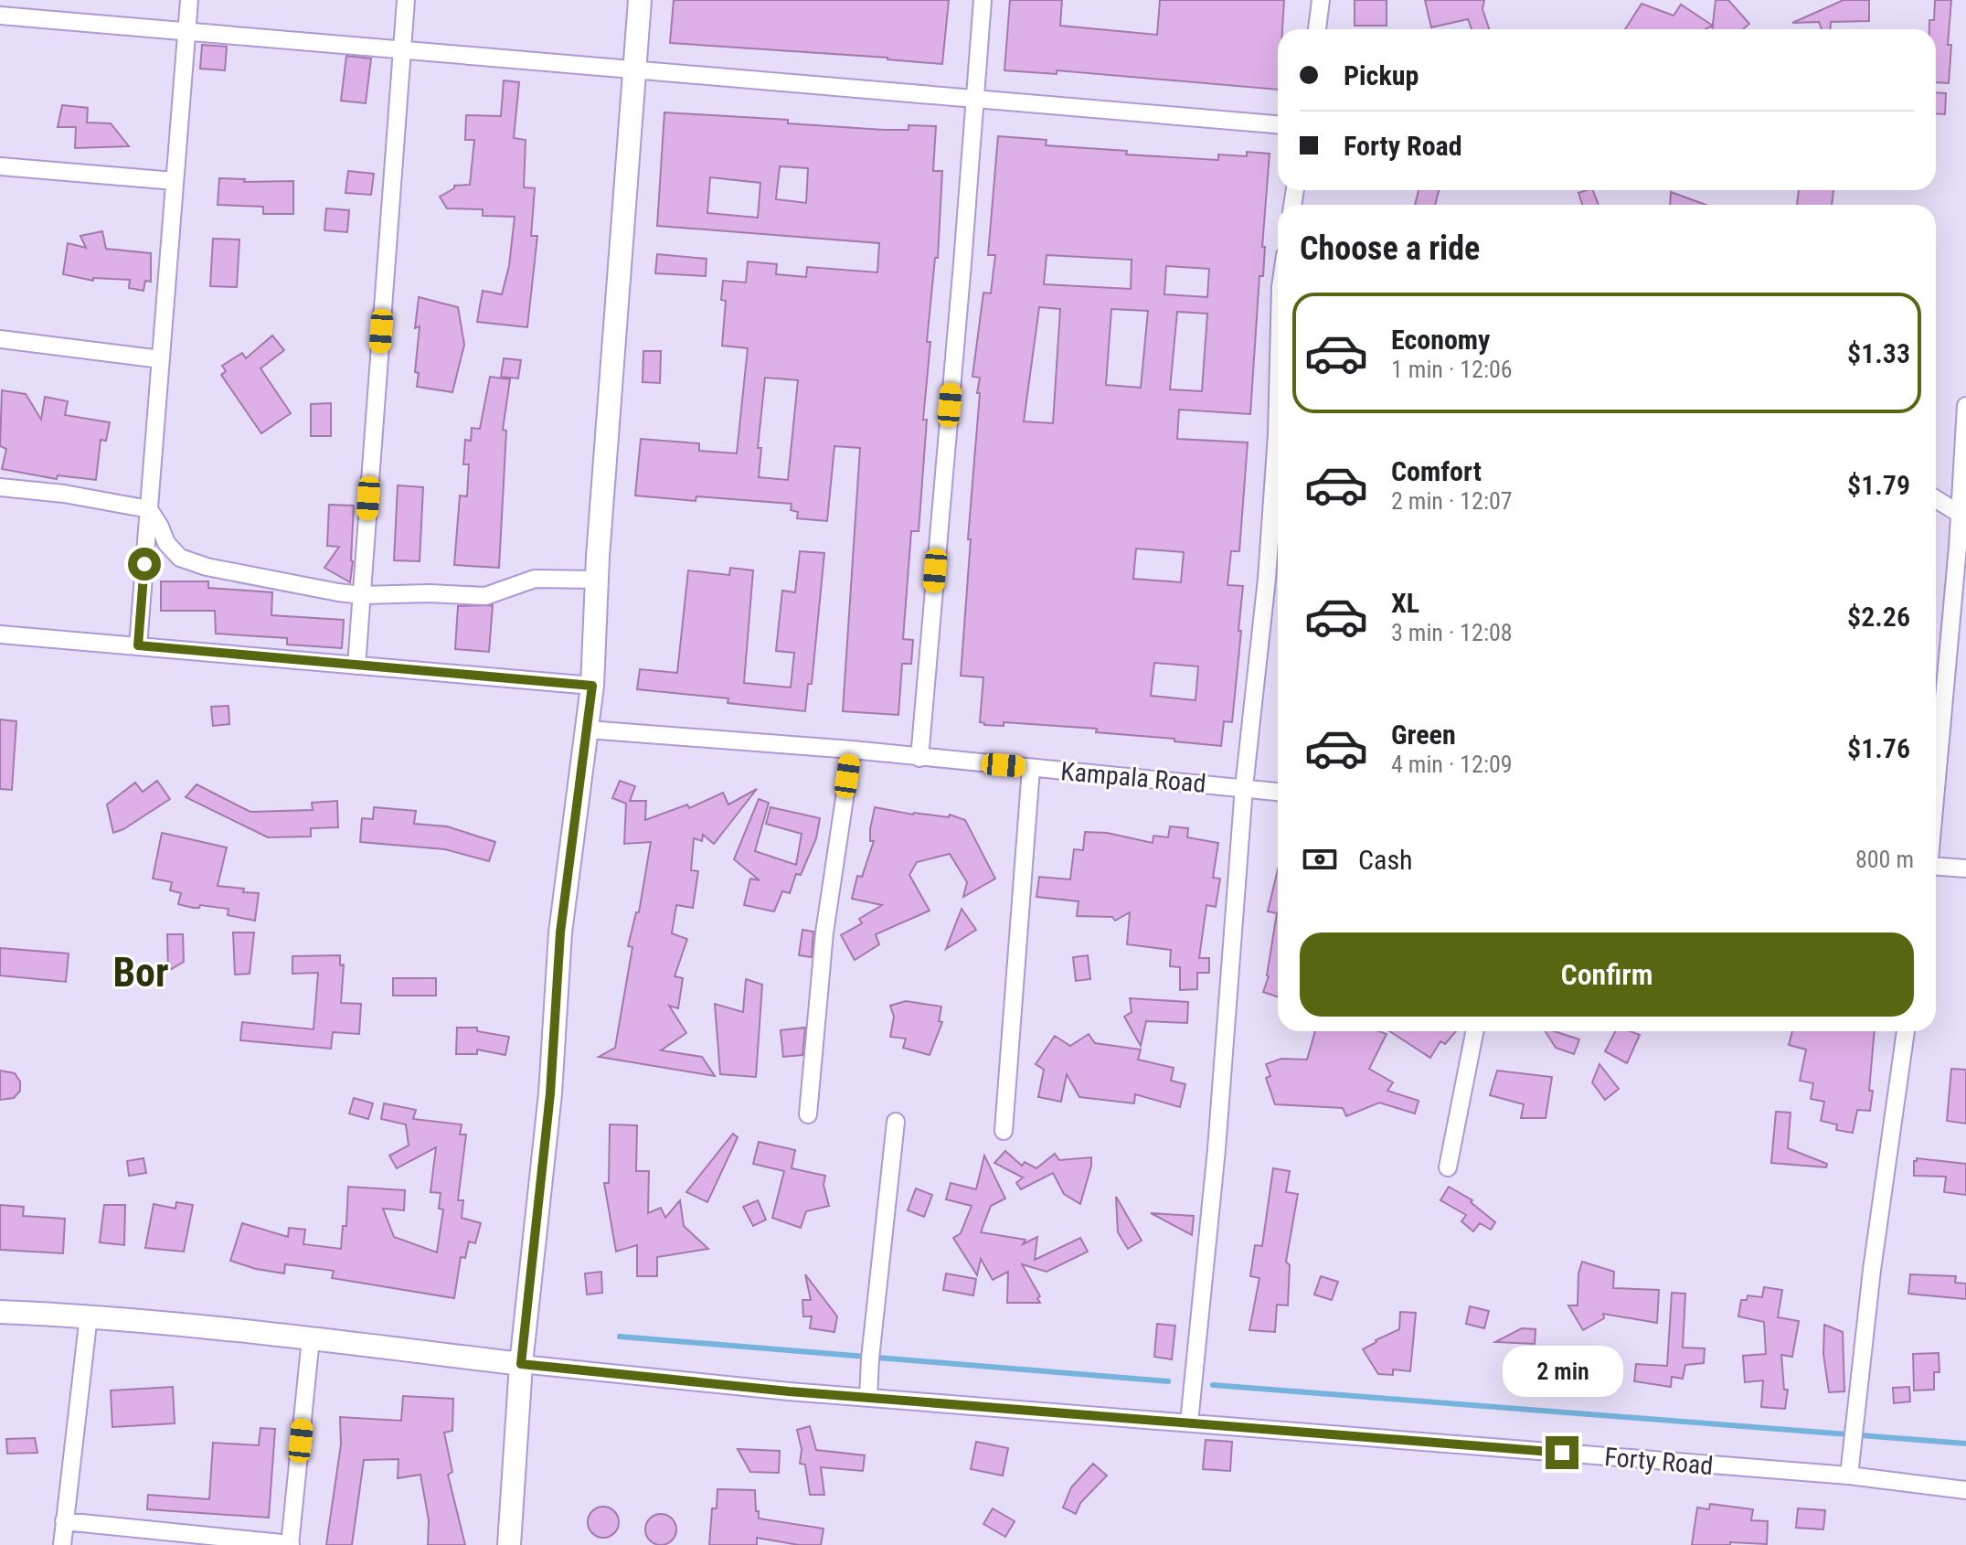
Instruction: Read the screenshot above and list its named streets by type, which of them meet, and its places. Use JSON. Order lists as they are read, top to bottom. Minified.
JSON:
{"streets":{"street":["Kampala Road","Forty Road"]},"districts":["Bor"],"page":{"banner":["Pickup","Forty Road"],"heading":"Choose a ride","list":[{"name":"Economy","note":"1 min · 12:06","value":"$1.33"},{"name":"Comfort","note":"2 min · 12:07","value":"$1.79"},{"name":"XL","note":"3 min · 12:08","value":"$2.26"},{"name":"Green","note":"4 min · 12:09","value":"$1.76"}],"pay":["Cash","800 m"],"buttons":"Confirm","bubble":"2 min"}}
